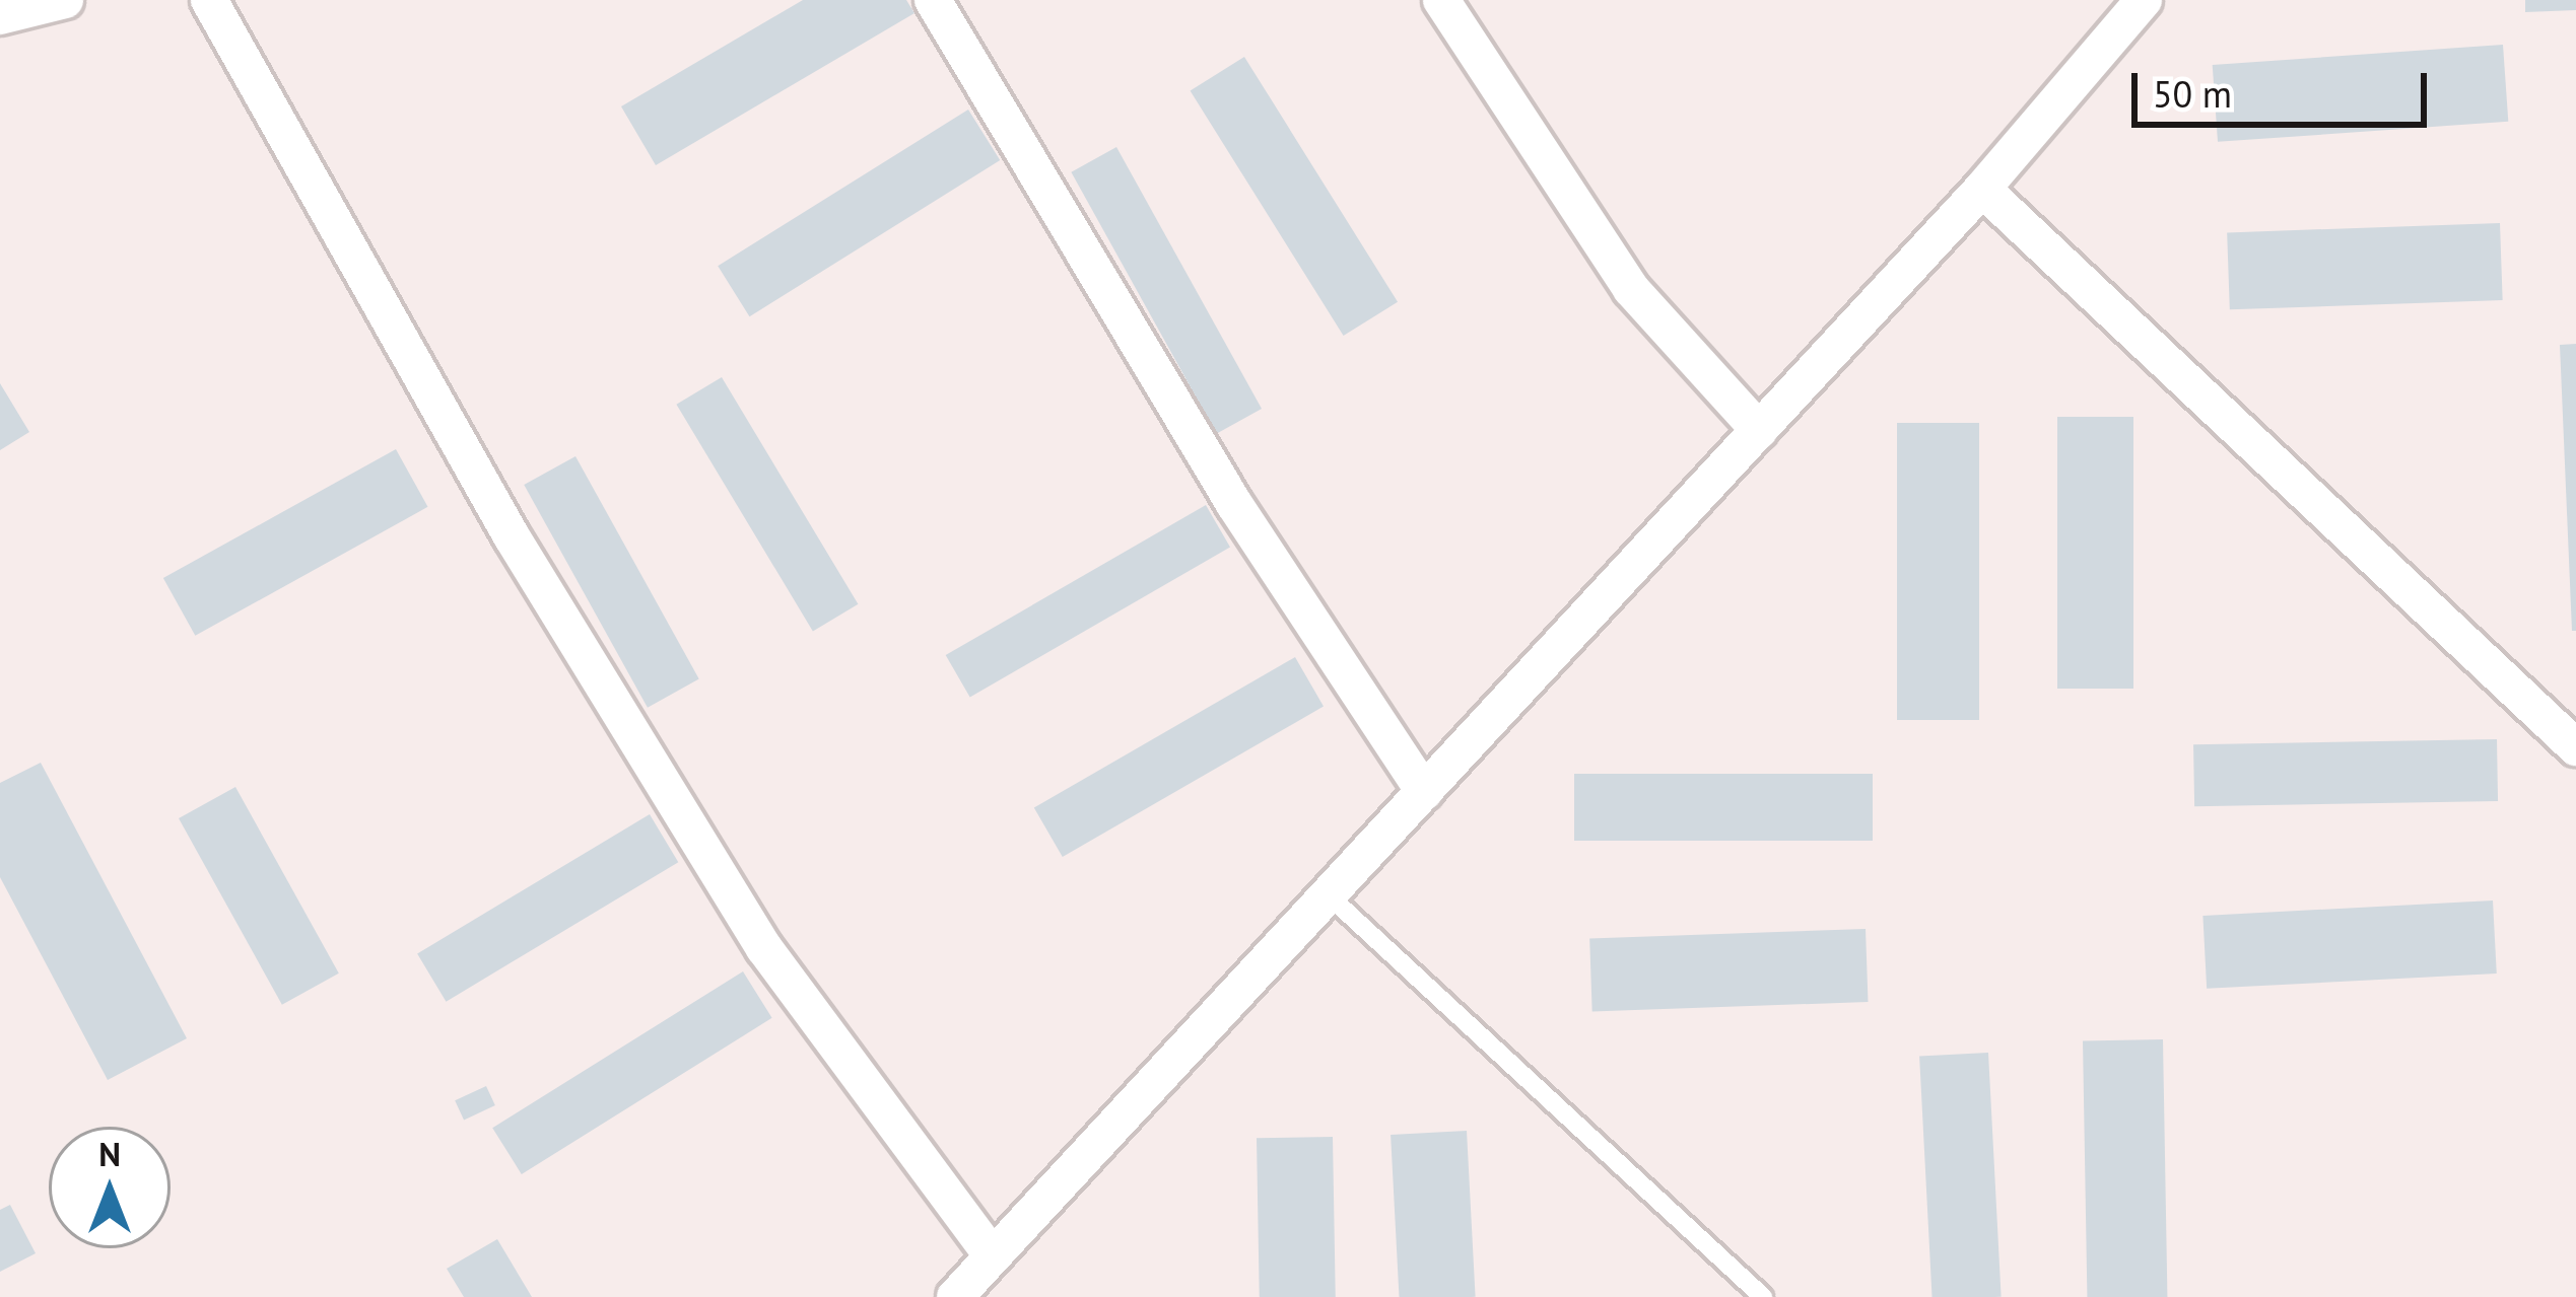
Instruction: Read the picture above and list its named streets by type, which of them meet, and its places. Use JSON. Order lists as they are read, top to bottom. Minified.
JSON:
{"scale_bar":"50 m","north":"top"}
